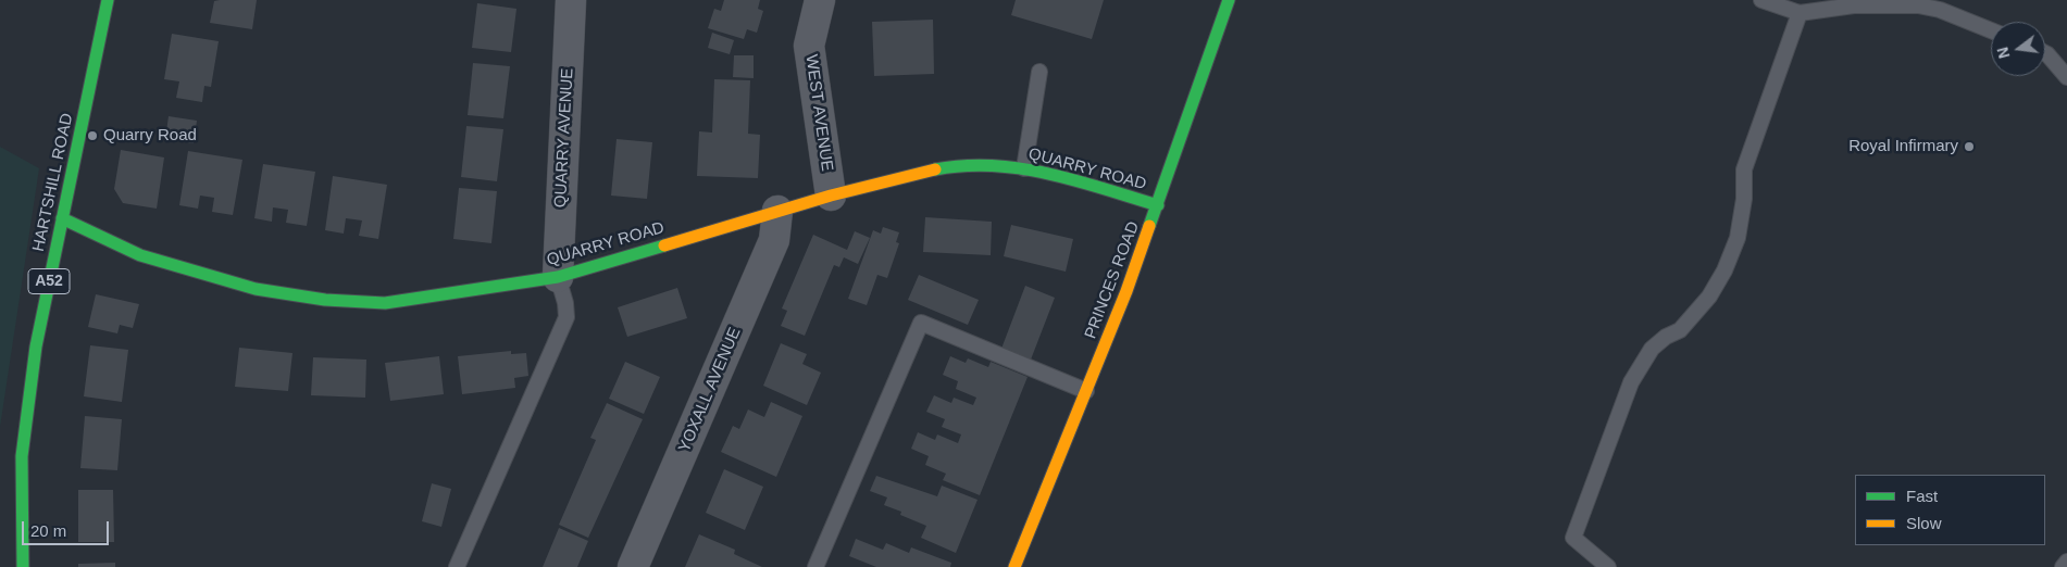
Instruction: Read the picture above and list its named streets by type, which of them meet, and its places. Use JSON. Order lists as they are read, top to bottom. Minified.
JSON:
{"streets":{"street":["WEST AVENUE","QUARRY AVENUE","QUARRY ROAD","HARTSHILL ROAD","PRINCES ROAD","A52","YOXALL AVENUE"]},"crossings":[["WEST AVENUE","QUARRY ROAD"],["QUARRY AVENUE","QUARRY ROAD"],["QUARRY ROAD","HARTSHILL ROAD"],["QUARRY ROAD","PRINCES ROAD"],["QUARRY ROAD","YOXALL AVENUE"]],"places":["Quarry Road","Royal Infirmary"],"legend":["Fast","Slow"],"scale_bar":"20 m","north":"left"}
